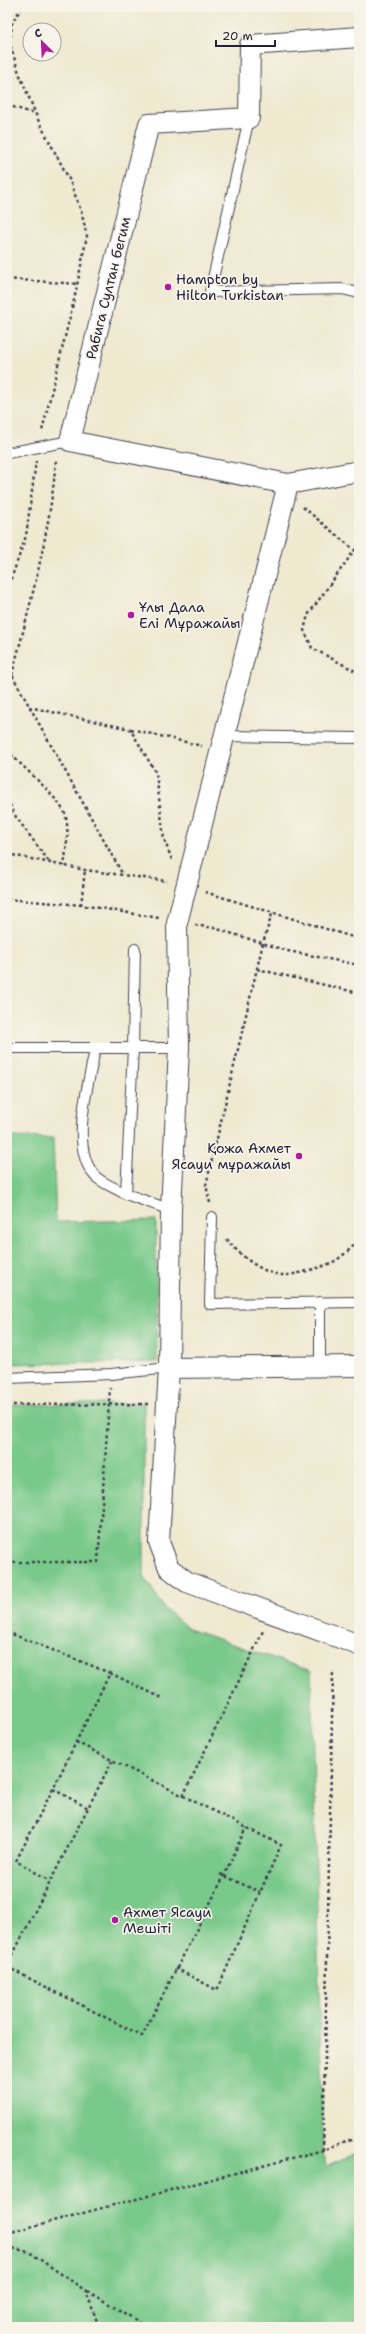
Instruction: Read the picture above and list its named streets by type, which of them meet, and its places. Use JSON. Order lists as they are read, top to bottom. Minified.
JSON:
{"streets":{"street":["Рабига Султан бегим"]},"places":["Hampton by Hilton Turkistan","Ұлы Дала Елі Мұражайы","Қожа Ахмет Ясауи мұражайы","Ахмет Ясауи Мешіті"],"scale_bar":"20 m","north":"top left"}
